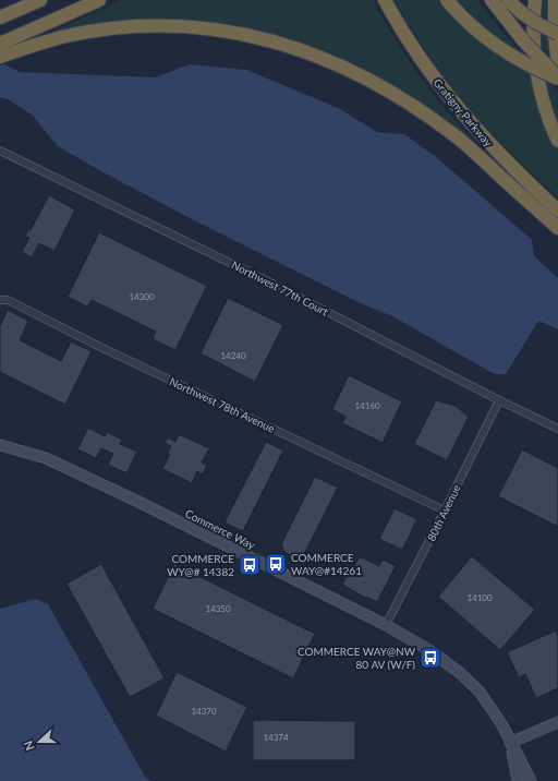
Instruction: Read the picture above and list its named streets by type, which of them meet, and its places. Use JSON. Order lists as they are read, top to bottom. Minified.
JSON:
{"streets":{"highway":["Gratigny Parkway"],"street":["Northwest 77th Court","Northwest 78th Avenue","80th Avenue","Commerce Way"]},"crossings":[["Northwest 77th Court","80th Avenue"],["Northwest 78th Avenue","80th Avenue"],["80th Avenue","Commerce Way"]],"places":{"bus stop":["COMMERCE WAY@#14261","COMMERCE WY@# 14382","COMMERCE WAY@NW 80 AV (W/F)"]},"house_numbers":["14300","14240","14160","14100","14350","14370","14374"],"north":"left"}
